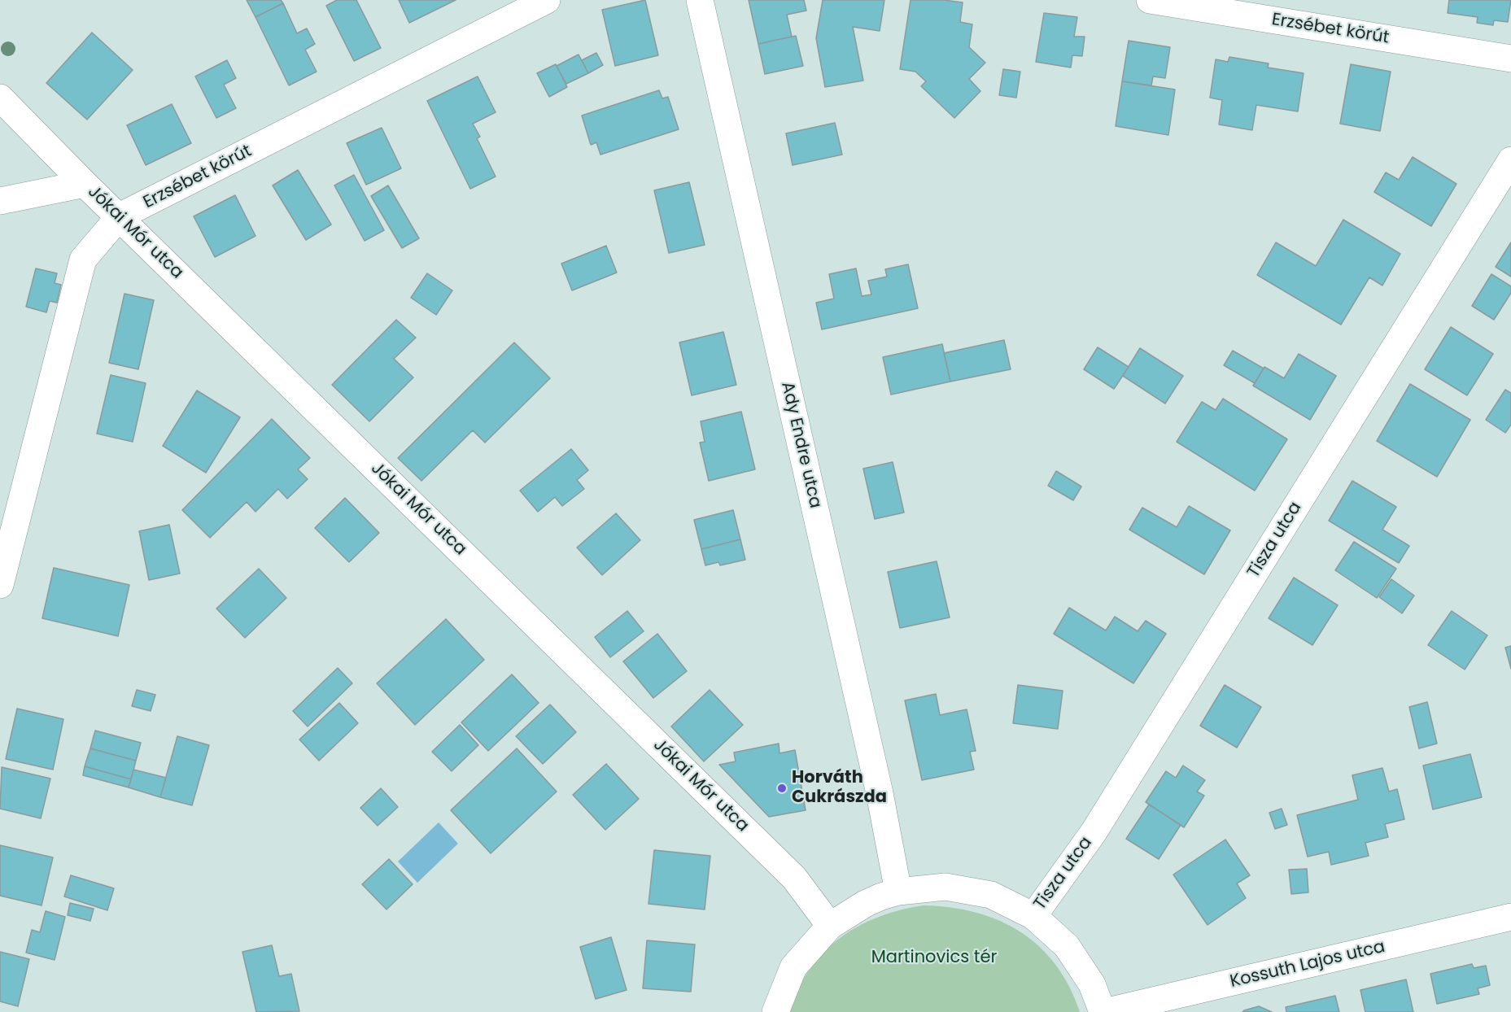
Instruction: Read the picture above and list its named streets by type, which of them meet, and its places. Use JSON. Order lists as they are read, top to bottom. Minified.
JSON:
{"streets":{"street":["Erzsébet körút","Jókai Mór utca","Ady Endre utca","Tisza utca","Kossuth Lajos utca"]},"crossings":[["Erzsébet körút","Jókai Mór utca"]],"parks":["Martinovics tér"],"places":["Horváth Cukrászda"]}
